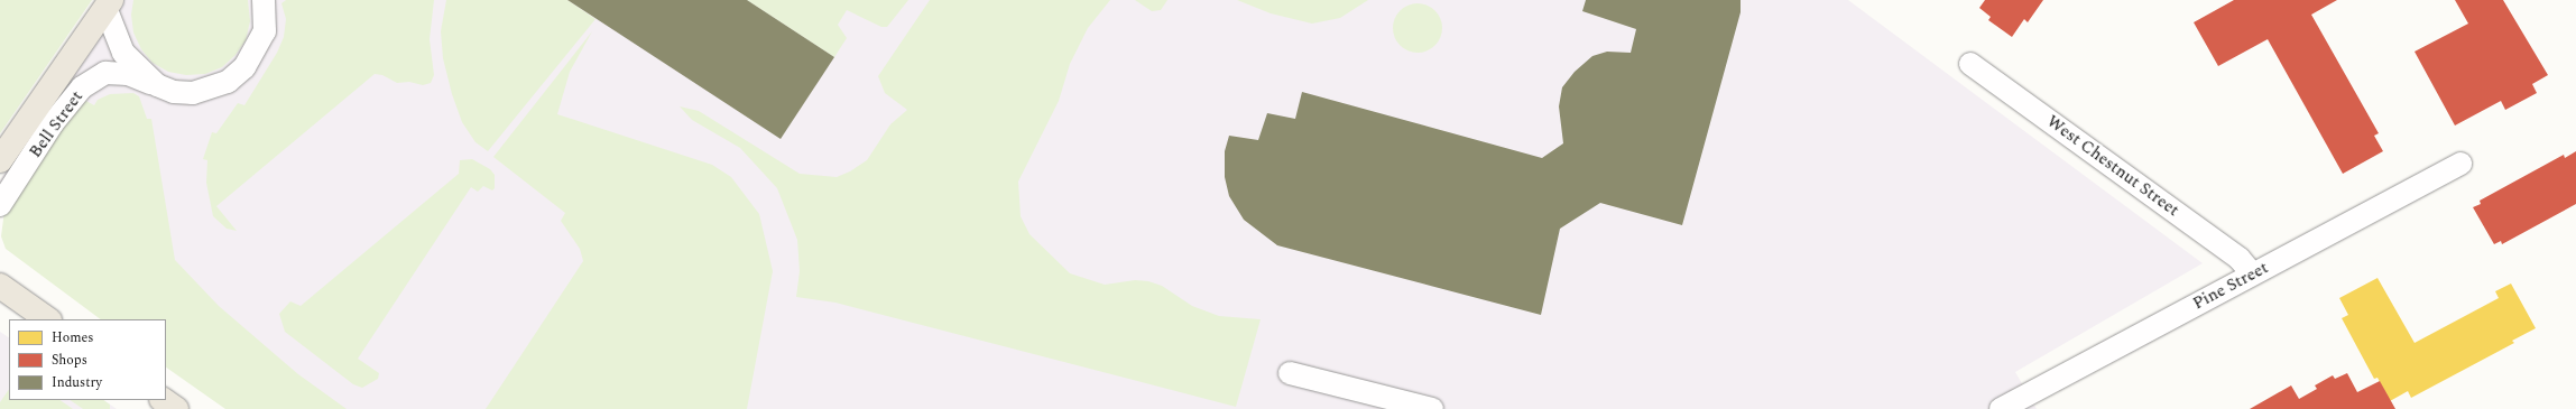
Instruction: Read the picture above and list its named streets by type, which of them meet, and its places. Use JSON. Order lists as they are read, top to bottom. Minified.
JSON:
{"streets":{"main road":["Bell Street"],"street":["West Chestnut Street","Pine Street"]},"crossings":[["West Chestnut Street","Pine Street"]],"legend":["Homes","Shops","Industry"]}
